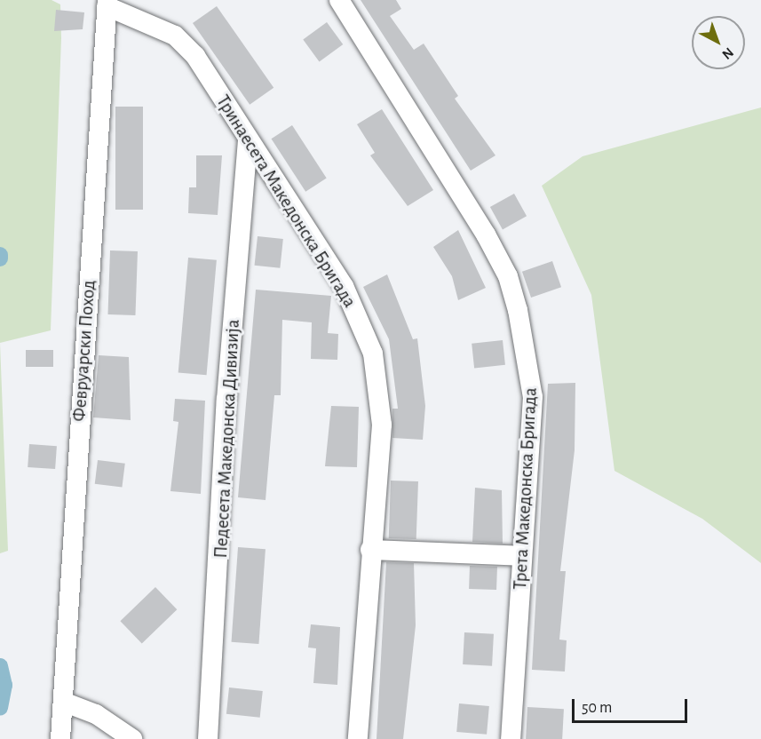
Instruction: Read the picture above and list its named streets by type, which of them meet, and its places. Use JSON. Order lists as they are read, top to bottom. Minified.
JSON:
{"streets":{"street":["Тринаесета Македонска Бригада","Февруарски Поход","Педесета Македонска Дивизија","Трета Македонска Бригада"]},"crossings":[["Тринаесета Македонска Бригада","Февруарски Поход"],["Тринаесета Македонска Бригада","Педесета Македонска Дивизија"]],"scale_bar":"50 m","north":"bottom right"}
